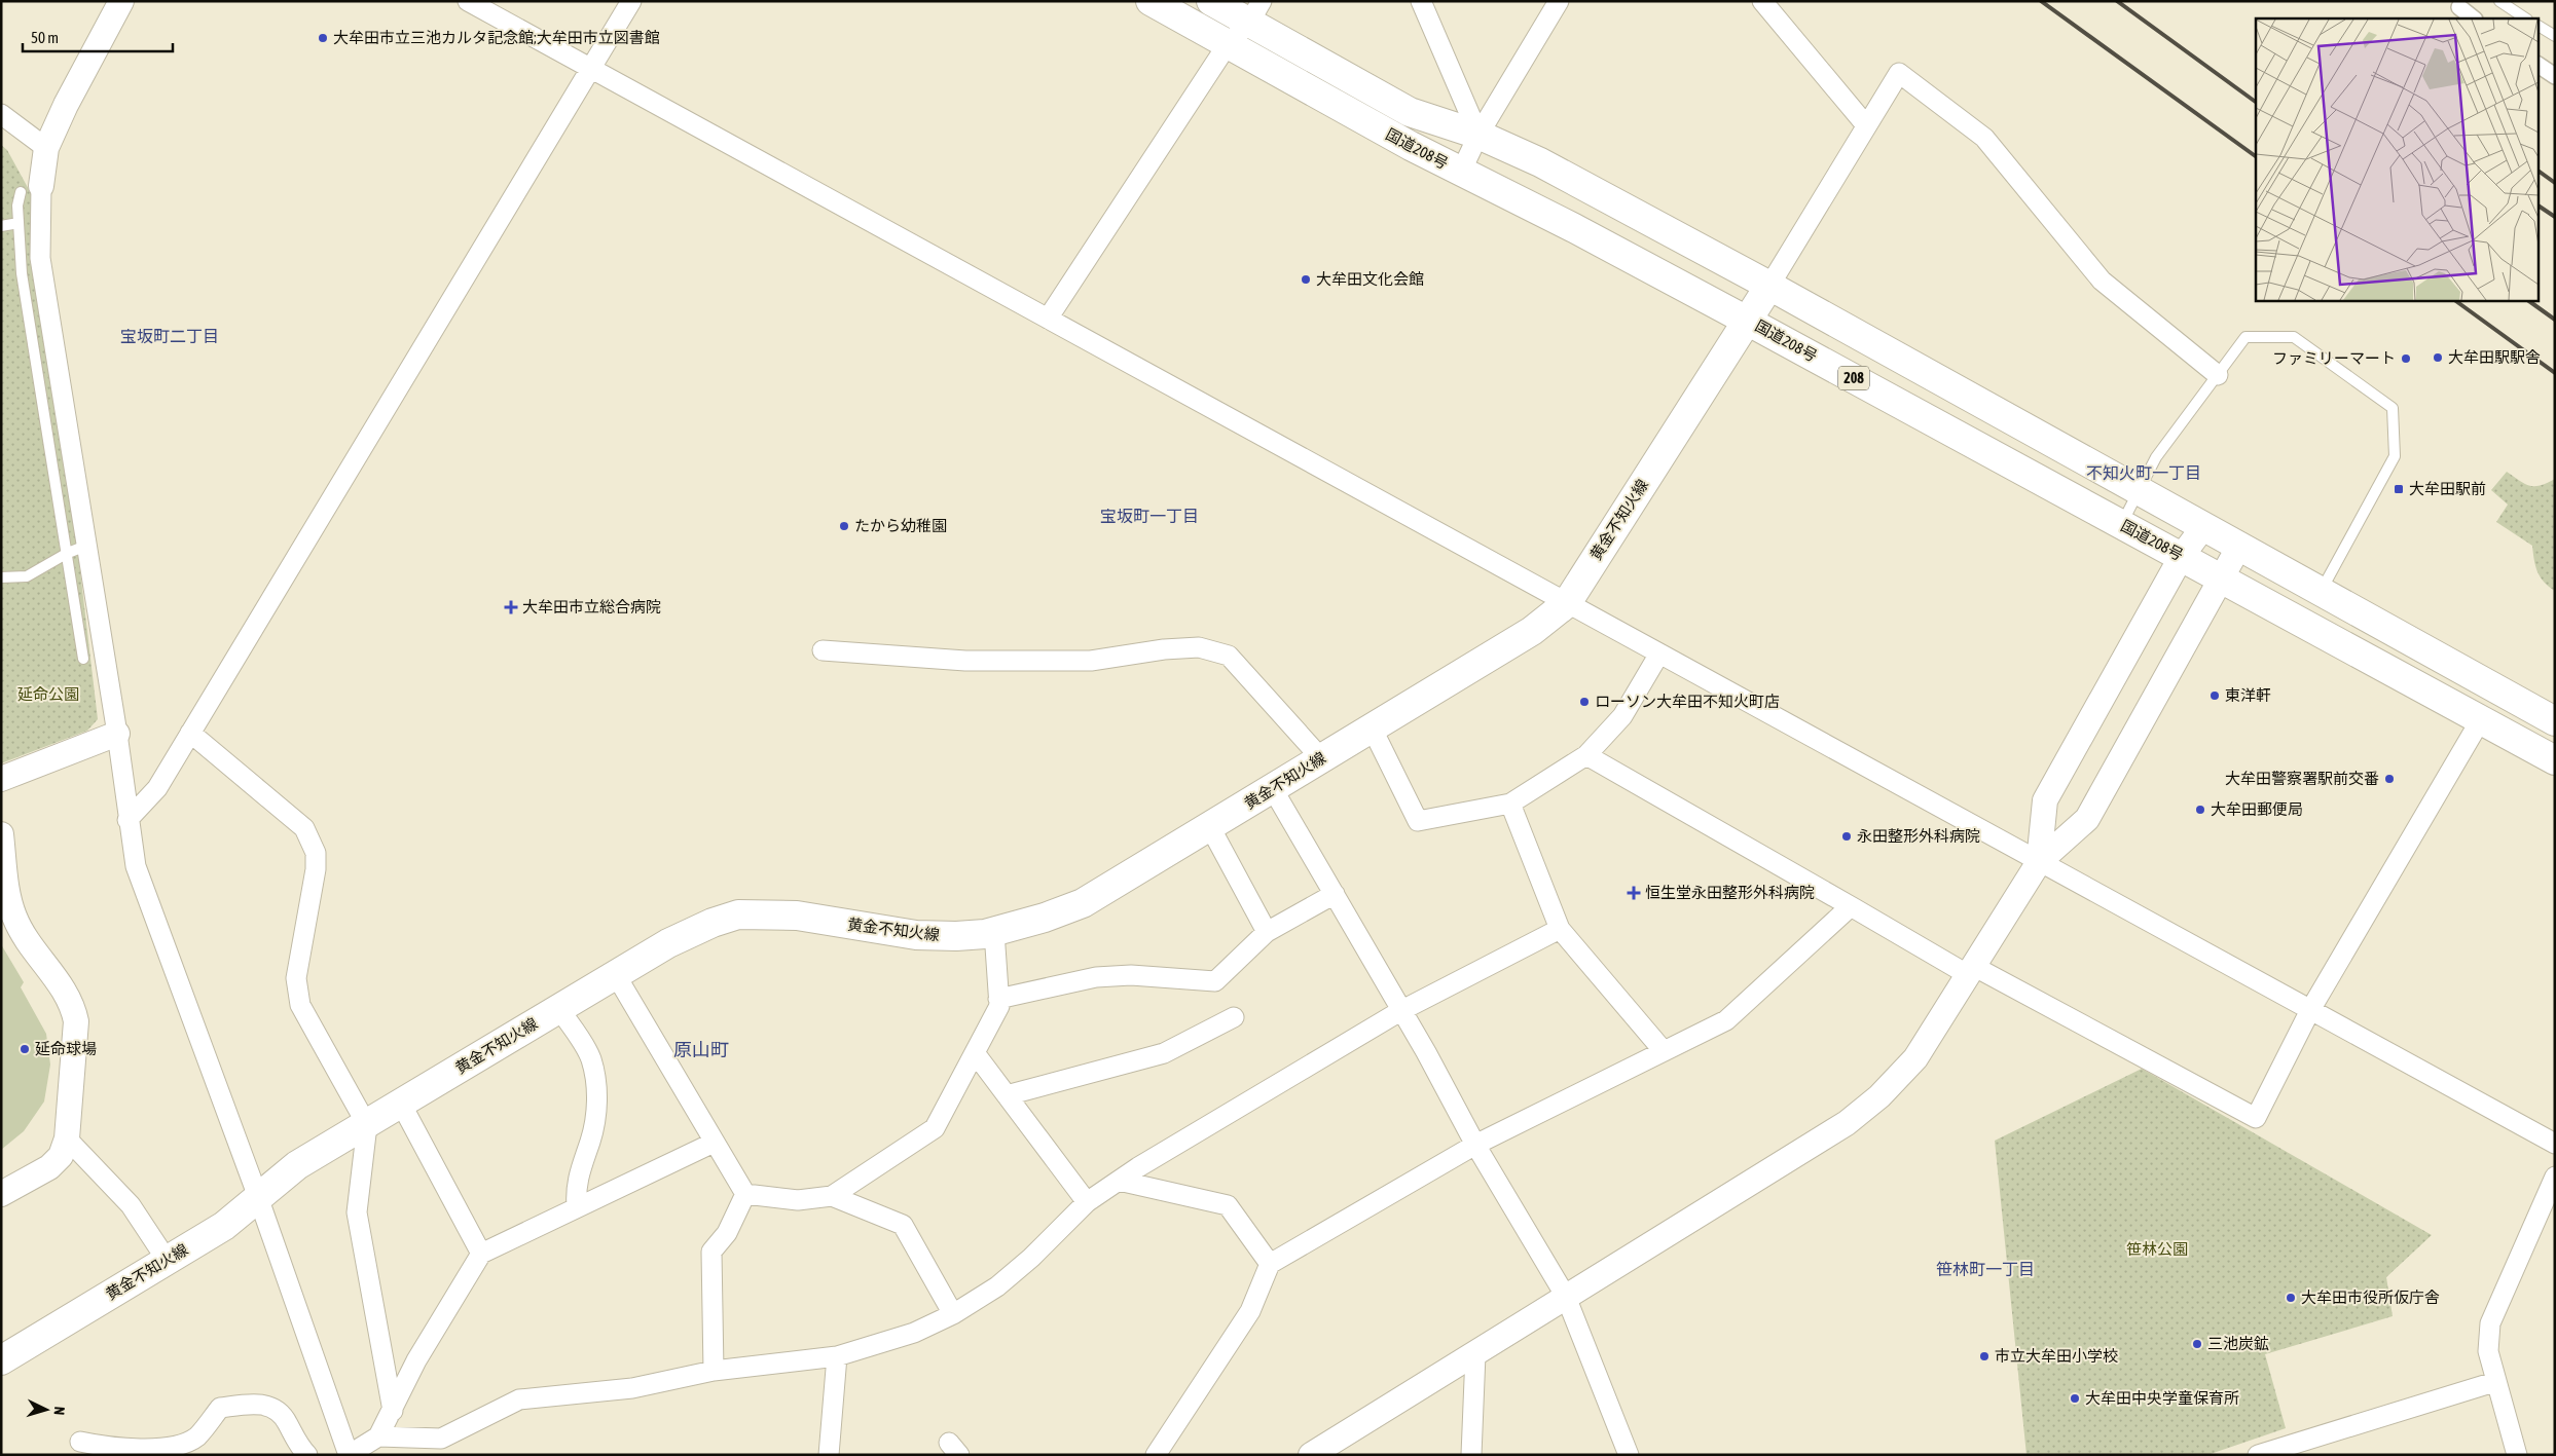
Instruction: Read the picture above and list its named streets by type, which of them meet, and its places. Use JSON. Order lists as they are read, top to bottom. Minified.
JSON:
{"streets":{"main road":["国道208号","208","黄金不知火線"]},"crossings":[["国道208号","黄金不知火線"]],"districts":["宝坂町二丁目","不知火町一丁目","宝坂町一丁目","原山町","笹林町一丁目"],"parks":["延命公園","笹林公園"],"places":{"other":["大牟田市立三池カルタ記念館;大牟田市立図書館","大牟田文化会館","大牟田駅駅舎","ファミリーマート","たから幼稚園","東洋軒","ローソン大牟田不知火町店","大牟田警察署駅前交番","大牟田郵便局","永田整形外科病院","延命球場","大牟田市役所仮庁舎","三池炭鉱","市立大牟田小学校","大牟田中央学童保育所"],"transit":["大牟田駅前"],"health":["大牟田市立総合病院","恒生堂永田整形外科病院"]},"scale_bar":"50 m","north":"right"}
